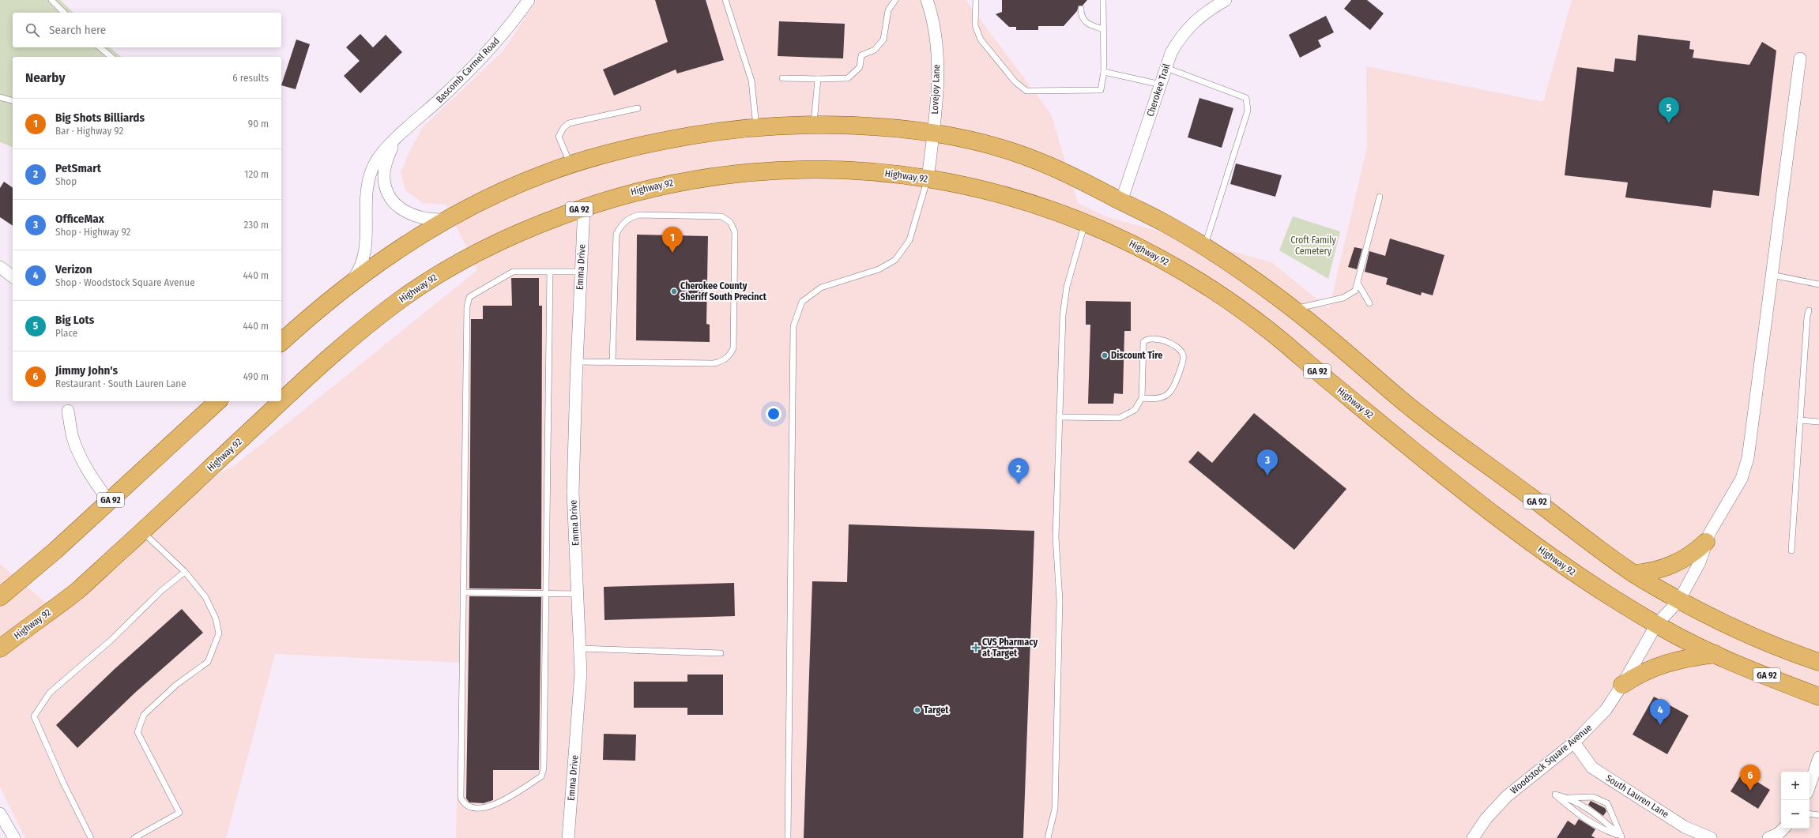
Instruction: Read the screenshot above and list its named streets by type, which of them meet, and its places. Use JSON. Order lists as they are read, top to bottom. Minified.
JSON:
{"streets":{"main road":["Highway 92","GA 92"],"street":["Bascomb Carmel Road","Lovejoy Lane","Cherokee Trail","Emma Drive","Woodstock Square Avenue","South Lauren Lane"]},"crossings":[["Bascomb Carmel Road","GA 92"],["Lovejoy Lane","Highway 92"],["Lovejoy Lane","GA 92"],["Cherokee Trail","GA 92"],["Highway 92","Emma Drive"],["Highway 92","Woodstock Square Avenue"],["GA 92","Woodstock Square Avenue"],["Woodstock Square Avenue","South Lauren Lane"]],"parks":["Croft Family Cemetery"],"places":{"other":["Cherokee County Sheriff South Precinct","Discount Tire","Target"],"health":["CVS Pharmacy at Target"]},"page":{"search":"Search here","heading":["Nearby","6 results"],"pins":["5","1","3","2","4","6"],"list":[{"mark":"1","name":"Big Shots Billiards","note":"Bar · Highway 92","value":"90 m"},{"mark":"2","name":"PetSmart","note":"Shop","value":"120 m"},{"mark":"3","name":"OfficeMax","note":"Shop · Highway 92","value":"230 m"},{"mark":"4","name":"Verizon","note":"Shop · Woodstock Square Avenue","value":"440 m"},{"mark":"5","name":"Big Lots","note":"Place","value":"440 m"},{"mark":"6","name":"Jimmy John's","note":"Restaurant · South Lauren Lane","value":"490 m"}],"map_buttons":["+","−"]}}
